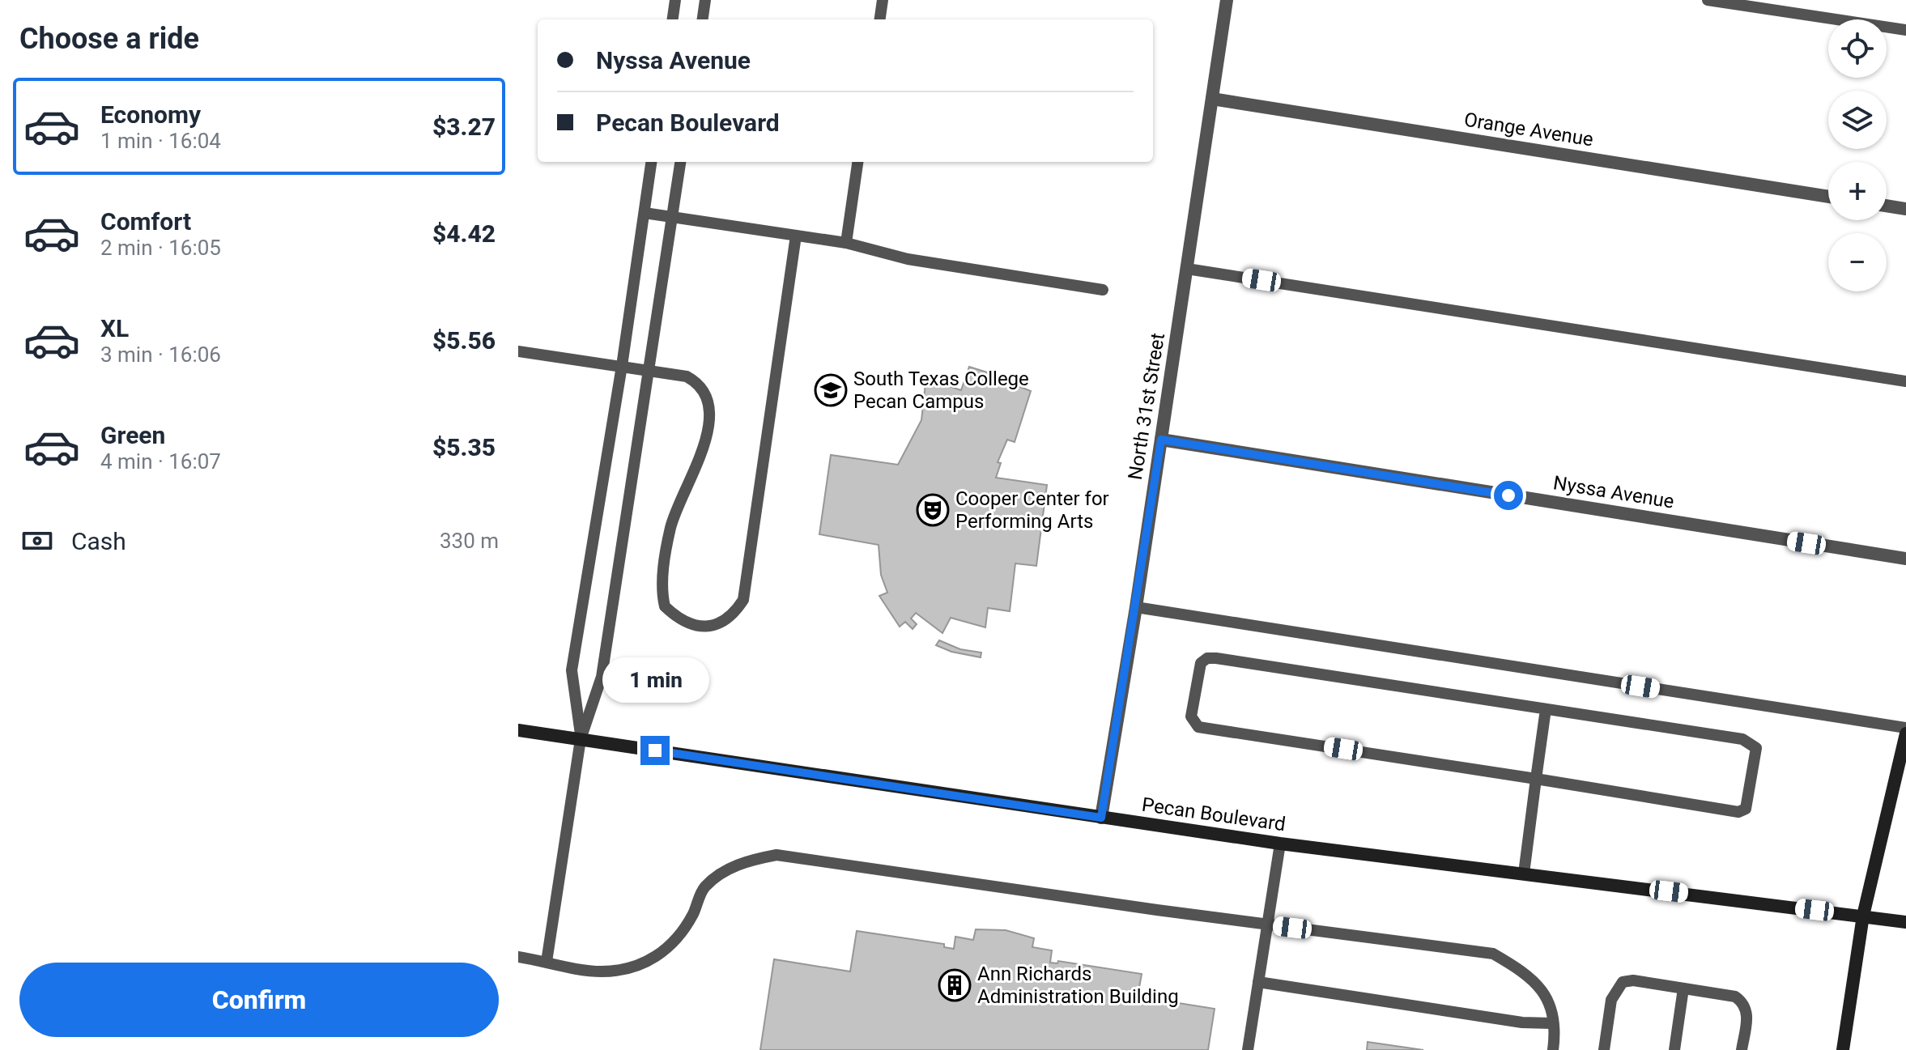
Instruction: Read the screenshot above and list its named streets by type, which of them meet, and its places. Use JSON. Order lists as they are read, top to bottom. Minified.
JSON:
{"streets":{"main road":["Pecan Boulevard"],"street":["Orange Avenue","North 31st Street","Nyssa Avenue"]},"crossings":[["Orange Avenue","North 31st Street"],["North 31st Street","Nyssa Avenue"],["North 31st Street","Pecan Boulevard"]],"places":{"school or university":["South Texas College Pecan Campus"],"theatre":["Cooper Center for Performing Arts"],"building":["Ann Richards Administration Building"]},"page":{"heading":"Choose a ride","map_buttons":["+","−"],"banner":["Nyssa Avenue","Pecan Boulevard"],"list":[{"name":"Economy","note":"1 min · 16:04","value":"$3.27"},{"name":"Comfort","note":"2 min · 16:05","value":"$4.42"},{"name":"XL","note":"3 min · 16:06","value":"$5.56"},{"name":"Green","note":"4 min · 16:07","value":"$5.35"}],"pay":["Cash","330 m"],"bubble":"1 min","buttons":"Confirm"}}
